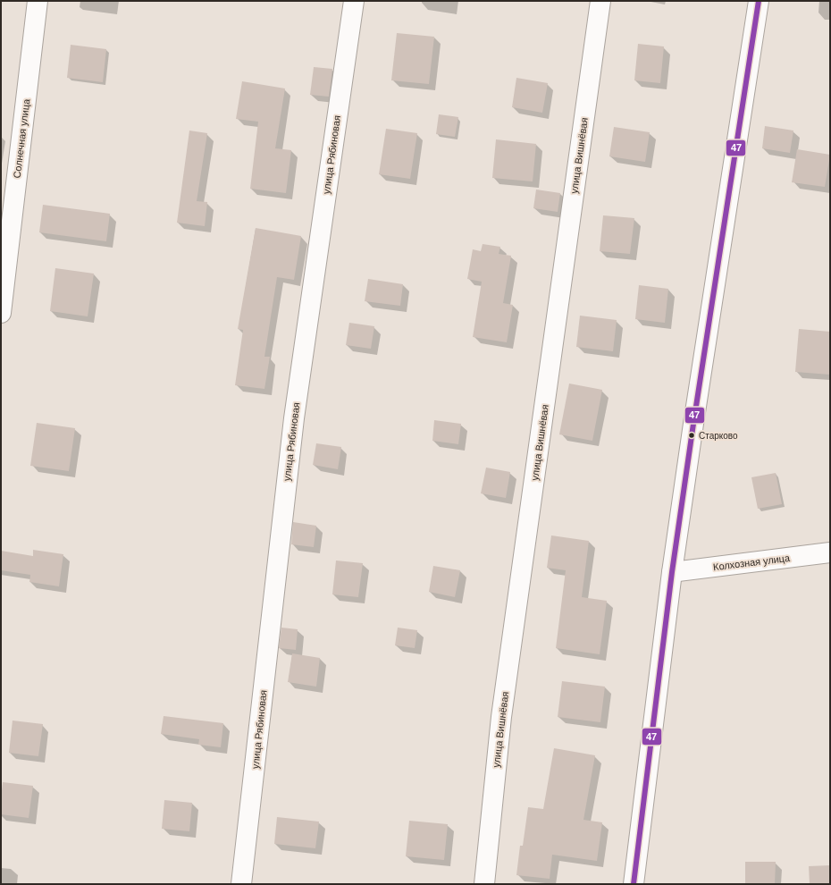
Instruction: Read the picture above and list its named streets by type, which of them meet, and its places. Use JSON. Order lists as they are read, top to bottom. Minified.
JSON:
{"streets":{"street":["Солнечная улица","улица Рябиновая","улица Вишнёвая","Колхозная улица"]},"places":["Старково"],"lines":["transit line 47"]}
